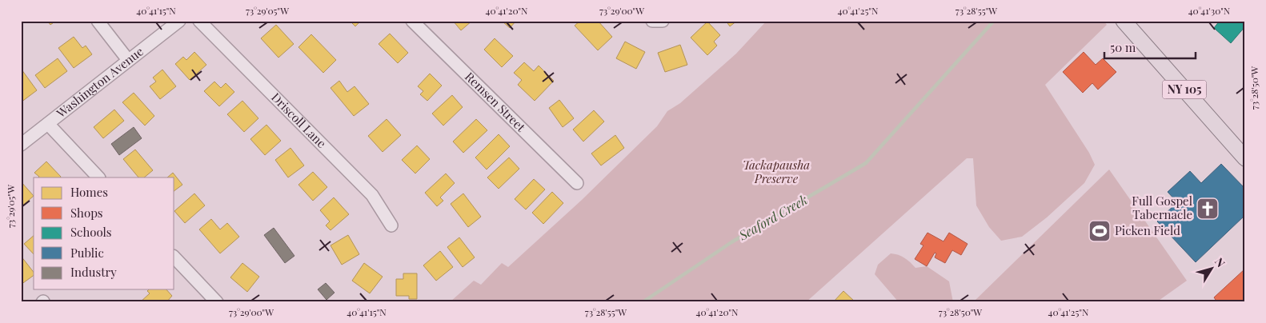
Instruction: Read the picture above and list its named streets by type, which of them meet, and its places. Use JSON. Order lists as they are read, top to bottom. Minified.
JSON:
{"streets":{"main road":["NY 105"],"street":["Washington Avenue","Remsen Street","Driscoll Lane"]},"water":["Seaford Creek"],"parks":["Tackapausha Preserve"],"places":{"church":["Full Gospel Tabernacle"],"sports":["Picken Field"]},"legend":["Homes","Shops","Schools","Public","Industry"],"scale_bar":"50 m","north":"top right","coordinates":["40°41'15\"N","73°29'05\"W","40°41'20\"N","73°29'00\"W","40°41'25\"N","73°28'55\"W","40°41'30\"N","73°28'50\"W"]}
